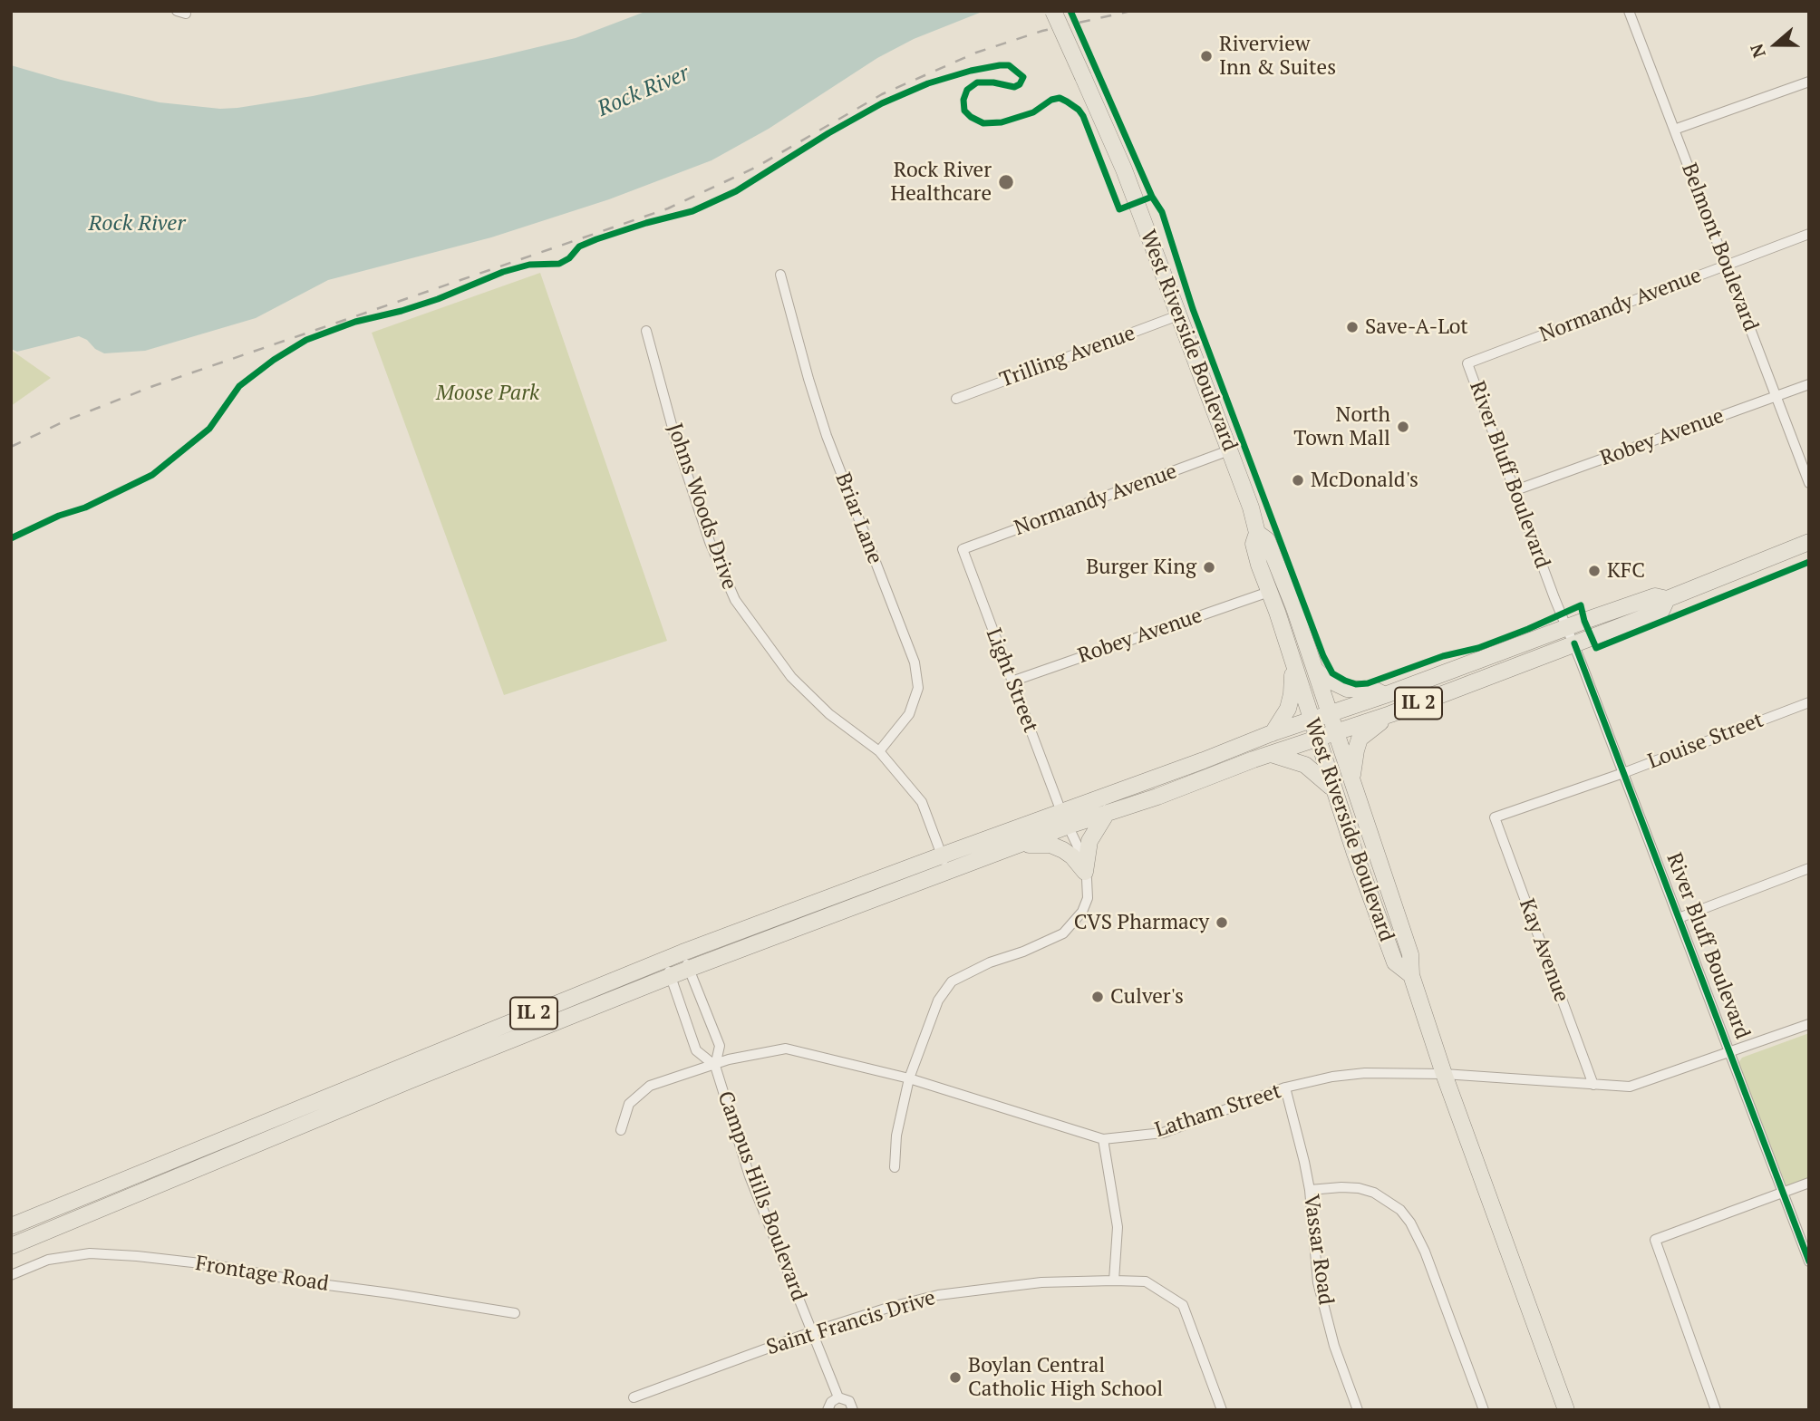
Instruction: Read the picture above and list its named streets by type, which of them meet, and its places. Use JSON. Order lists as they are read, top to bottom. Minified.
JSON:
{"streets":{"main road":["West Riverside Boulevard","IL 2"],"street":["Belmont Boulevard","Normandy Avenue","Trilling Avenue","Robey Avenue","River Bluff Boulevard","Johns Woods Drive","Briar Lane","Light Street","Louise Street","Kay Avenue","Latham Street","Campus Hills Boulevard","Vassar Road","Frontage Road","Saint Francis Drive"]},"crossings":[["Belmont Boulevard","Normandy Avenue"],["Belmont Boulevard","Robey Avenue"],["Normandy Avenue","West Riverside Boulevard"],["Normandy Avenue","River Bluff Boulevard"],["Normandy Avenue","Light Street"],["West Riverside Boulevard","Trilling Avenue"],["West Riverside Boulevard","Robey Avenue"],["West Riverside Boulevard","IL 2"],["West Riverside Boulevard","Latham Street"],["Robey Avenue","River Bluff Boulevard"],["Robey Avenue","Light Street"],["River Bluff Boulevard","IL 2"],["River Bluff Boulevard","Louise Street"],["River Bluff Boulevard","Latham Street"],["Johns Woods Drive","Briar Lane"],["Johns Woods Drive","IL 2"],["Light Street","IL 2"],["Light Street","Latham Street"],["IL 2","Campus Hills Boulevard"],["Louise Street","Kay Avenue"],["Kay Avenue","Latham Street"],["Latham Street","Campus Hills Boulevard"],["Latham Street","Vassar Road"],["Campus Hills Boulevard","Saint Francis Drive"]],"water":["Rock River"],"parks":["Moose Park"],"places":["Riverview Inn & Suites","Rock River Healthcare","Save-A-Lot","North Town Mall","McDonald's","Burger King","KFC","CVS Pharmacy","Culver's","Boylan Central Catholic High School"],"north":"left"}
